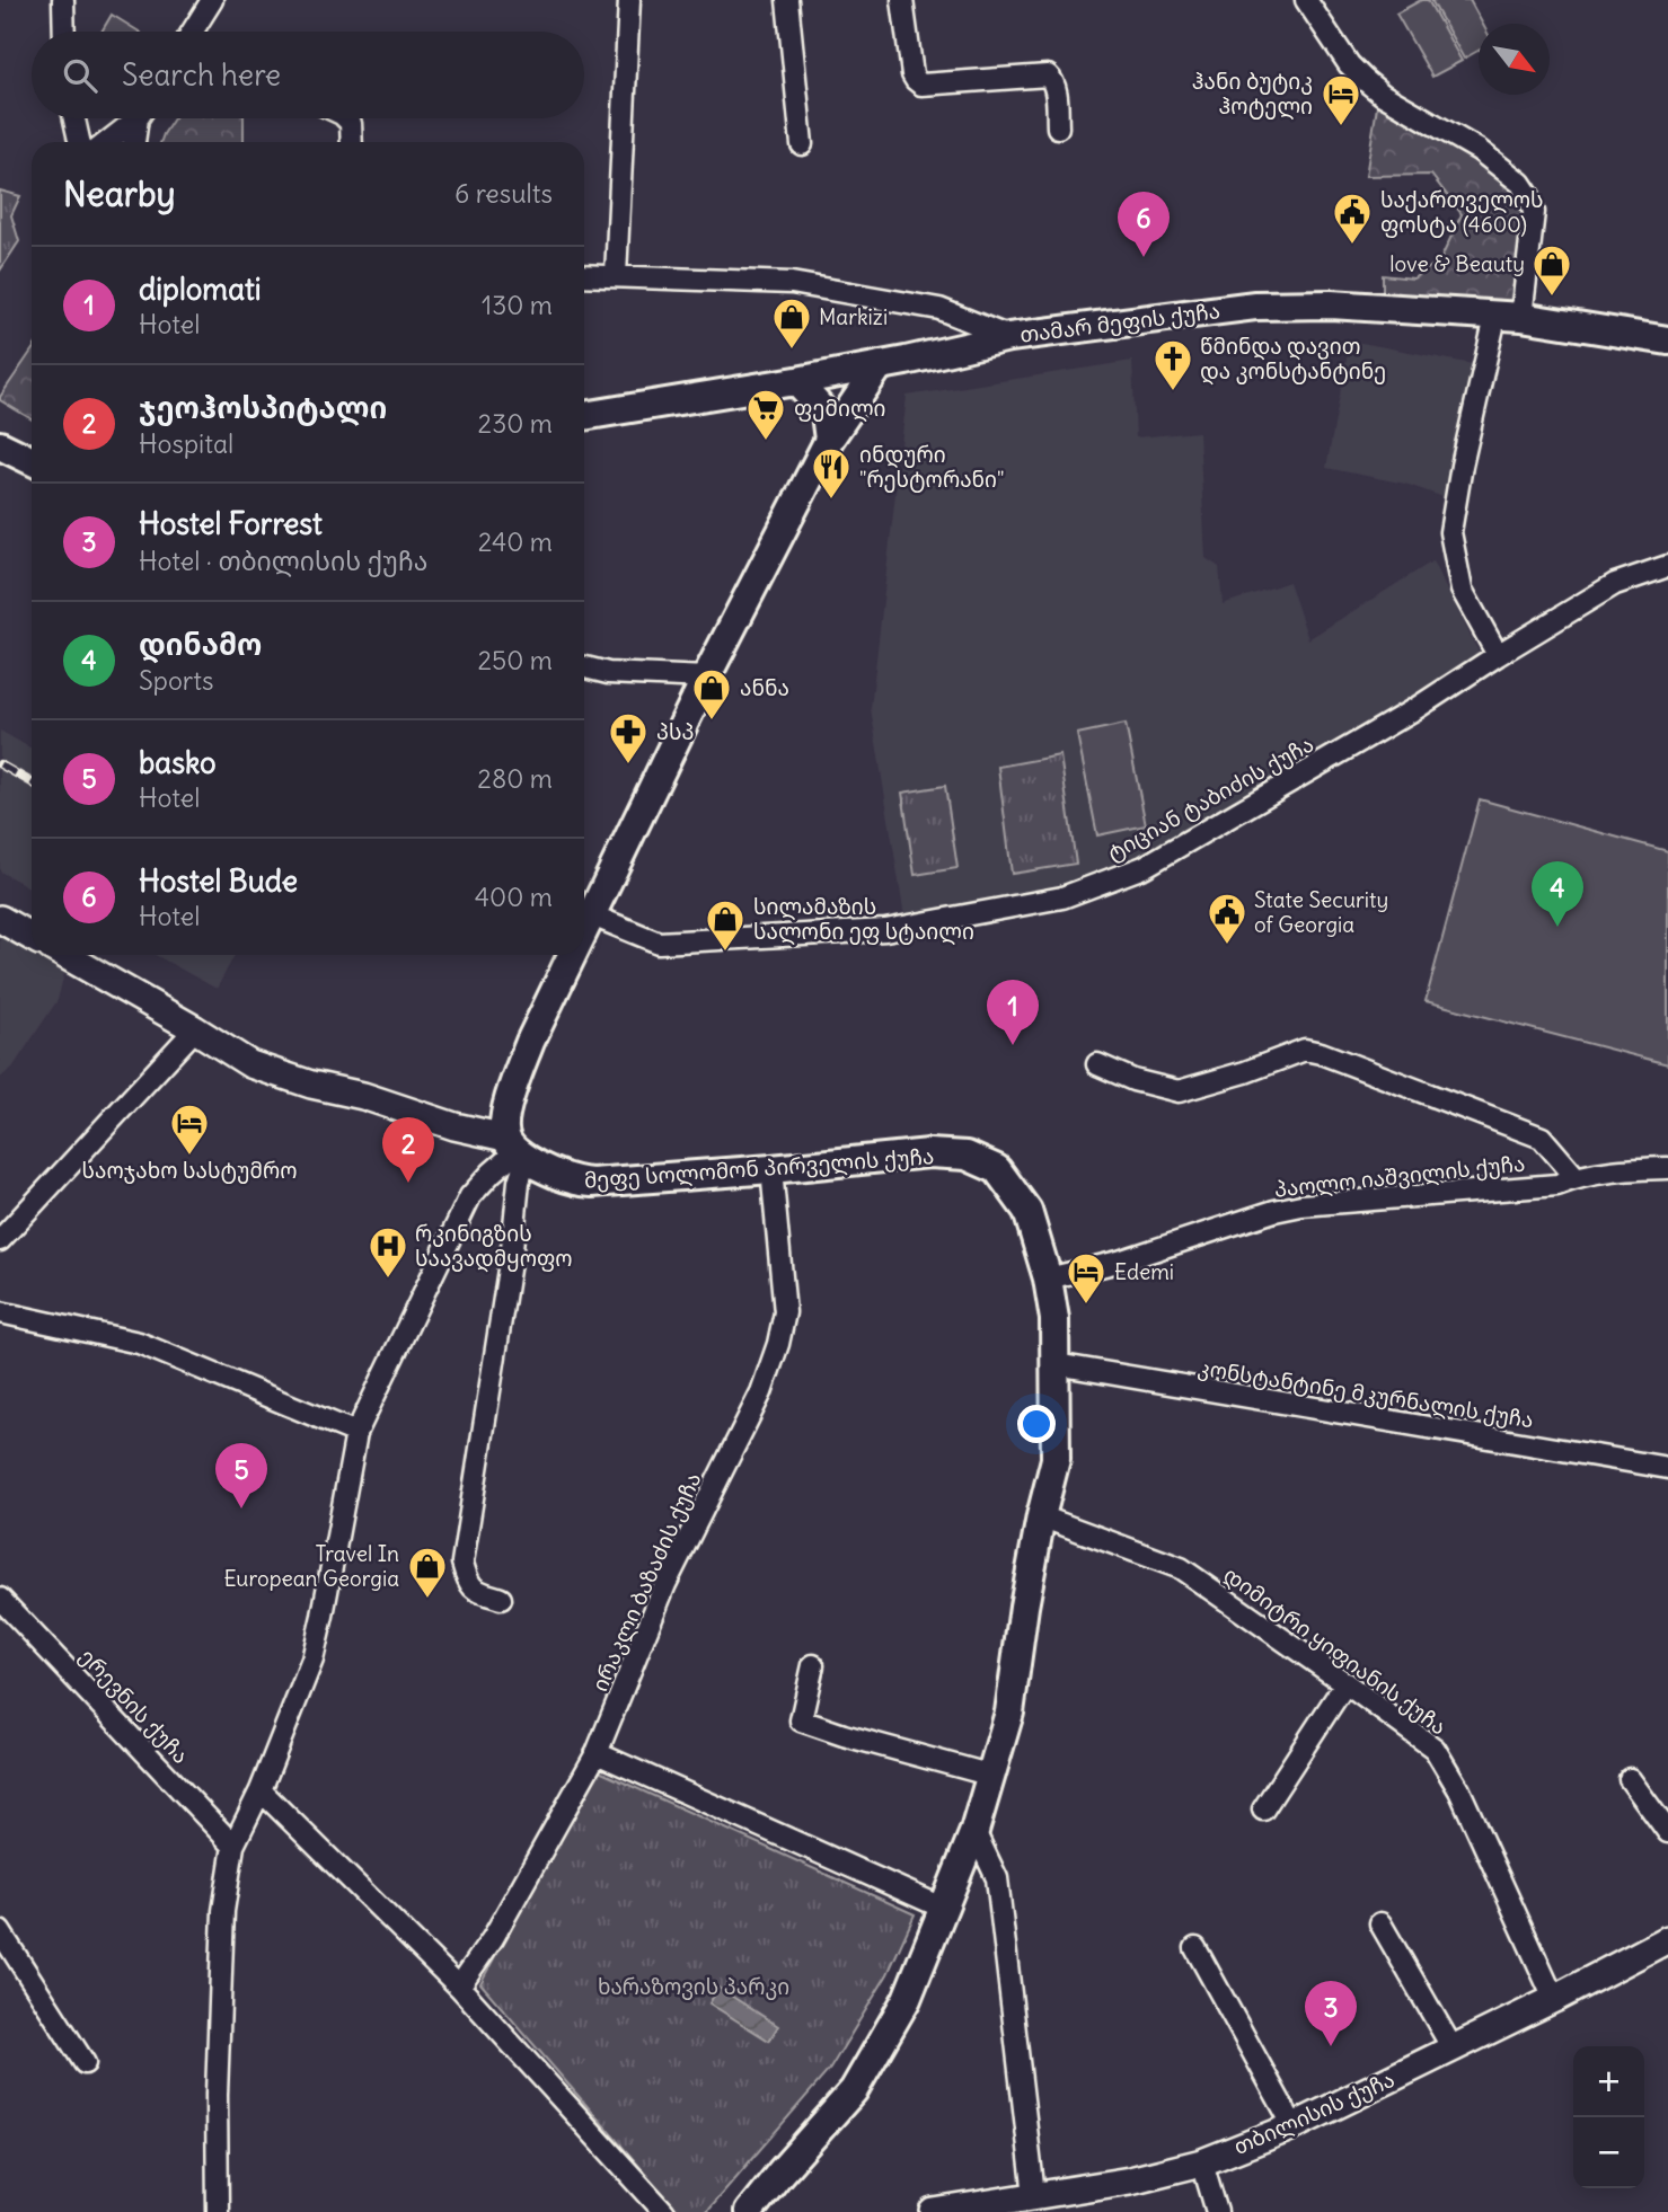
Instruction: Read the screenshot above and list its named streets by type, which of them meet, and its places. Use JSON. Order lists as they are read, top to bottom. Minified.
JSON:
{"streets":{"main road":["თამარ მეფის ქუჩა","მეფე სოლომონ პირველის ქუჩა"],"street":["ტიციან ტაბიძის ქუჩა","პაოლო იაშვილის ქუჩა","კონსტანტინე მკურნალის ქუჩა","ირაკლი ბაზაძის ქუჩა","დიმიტრი ყიფიანის ქუჩა","ერევნის ქუჩა","თბილისის ქუჩა"]},"crossings":[["მეფე სოლომონ პირველის ქუჩა","პაოლო იაშვილის ქუჩა"],["მეფე სოლომონ პირველის ქუჩა","კონსტანტინე მკურნალის ქუჩა"],["მეფე სოლომონ პირველის ქუჩა","ირაკლი ბაზაძის ქუჩა"],["მეფე სოლომონ პირველის ქუჩა","დიმიტრი ყიფიანის ქუჩა"],["დიმიტრი ყიფიანის ქუჩა","თბილისის ქუჩა"]],"parks":["ხარაზოვის პარკი"],"places":{"hotel":["ჰანი ბუტიკ ჰოტელი","საოჯახო სასტუმრო","Edemi"],"public building":["საქართველოს ფოსტა (4600)","State Security of Georgia"],"shop":["love & Beauty","Markizi","ანნა","სილამაზის სალონი ეფ სტაილი","Travel In European Georgia"],"church":["წმინდა დავით და კონსტანტინე"],"supermarket":["ფემილი"],"restaurant":["ინდური \"რესტორანი\""],"pharmacy":["პსპ"],"hospital":["რკინიგზის საავადმყოფო"]},"north":"bottom right","page":{"search":"Search here","heading":["Nearby","6 results"],"pins":["6","4","1","2","5","3"],"list":[{"mark":"1","name":"diplomati","note":"Hotel","value":"130 m"},{"mark":"2","name":"ჯეოჰოსპიტალი","note":"Hospital","value":"230 m"},{"mark":"3","name":"Hostel Forrest","note":"Hotel · თბილისის ქუჩა","value":"240 m"},{"mark":"4","name":"დინამო","note":"Sports","value":"250 m"},{"mark":"5","name":"basko","note":"Hotel","value":"280 m"},{"mark":"6","name":"Hostel Bude","note":"Hotel","value":"400 m"}],"map_buttons":["+","−"]}}
